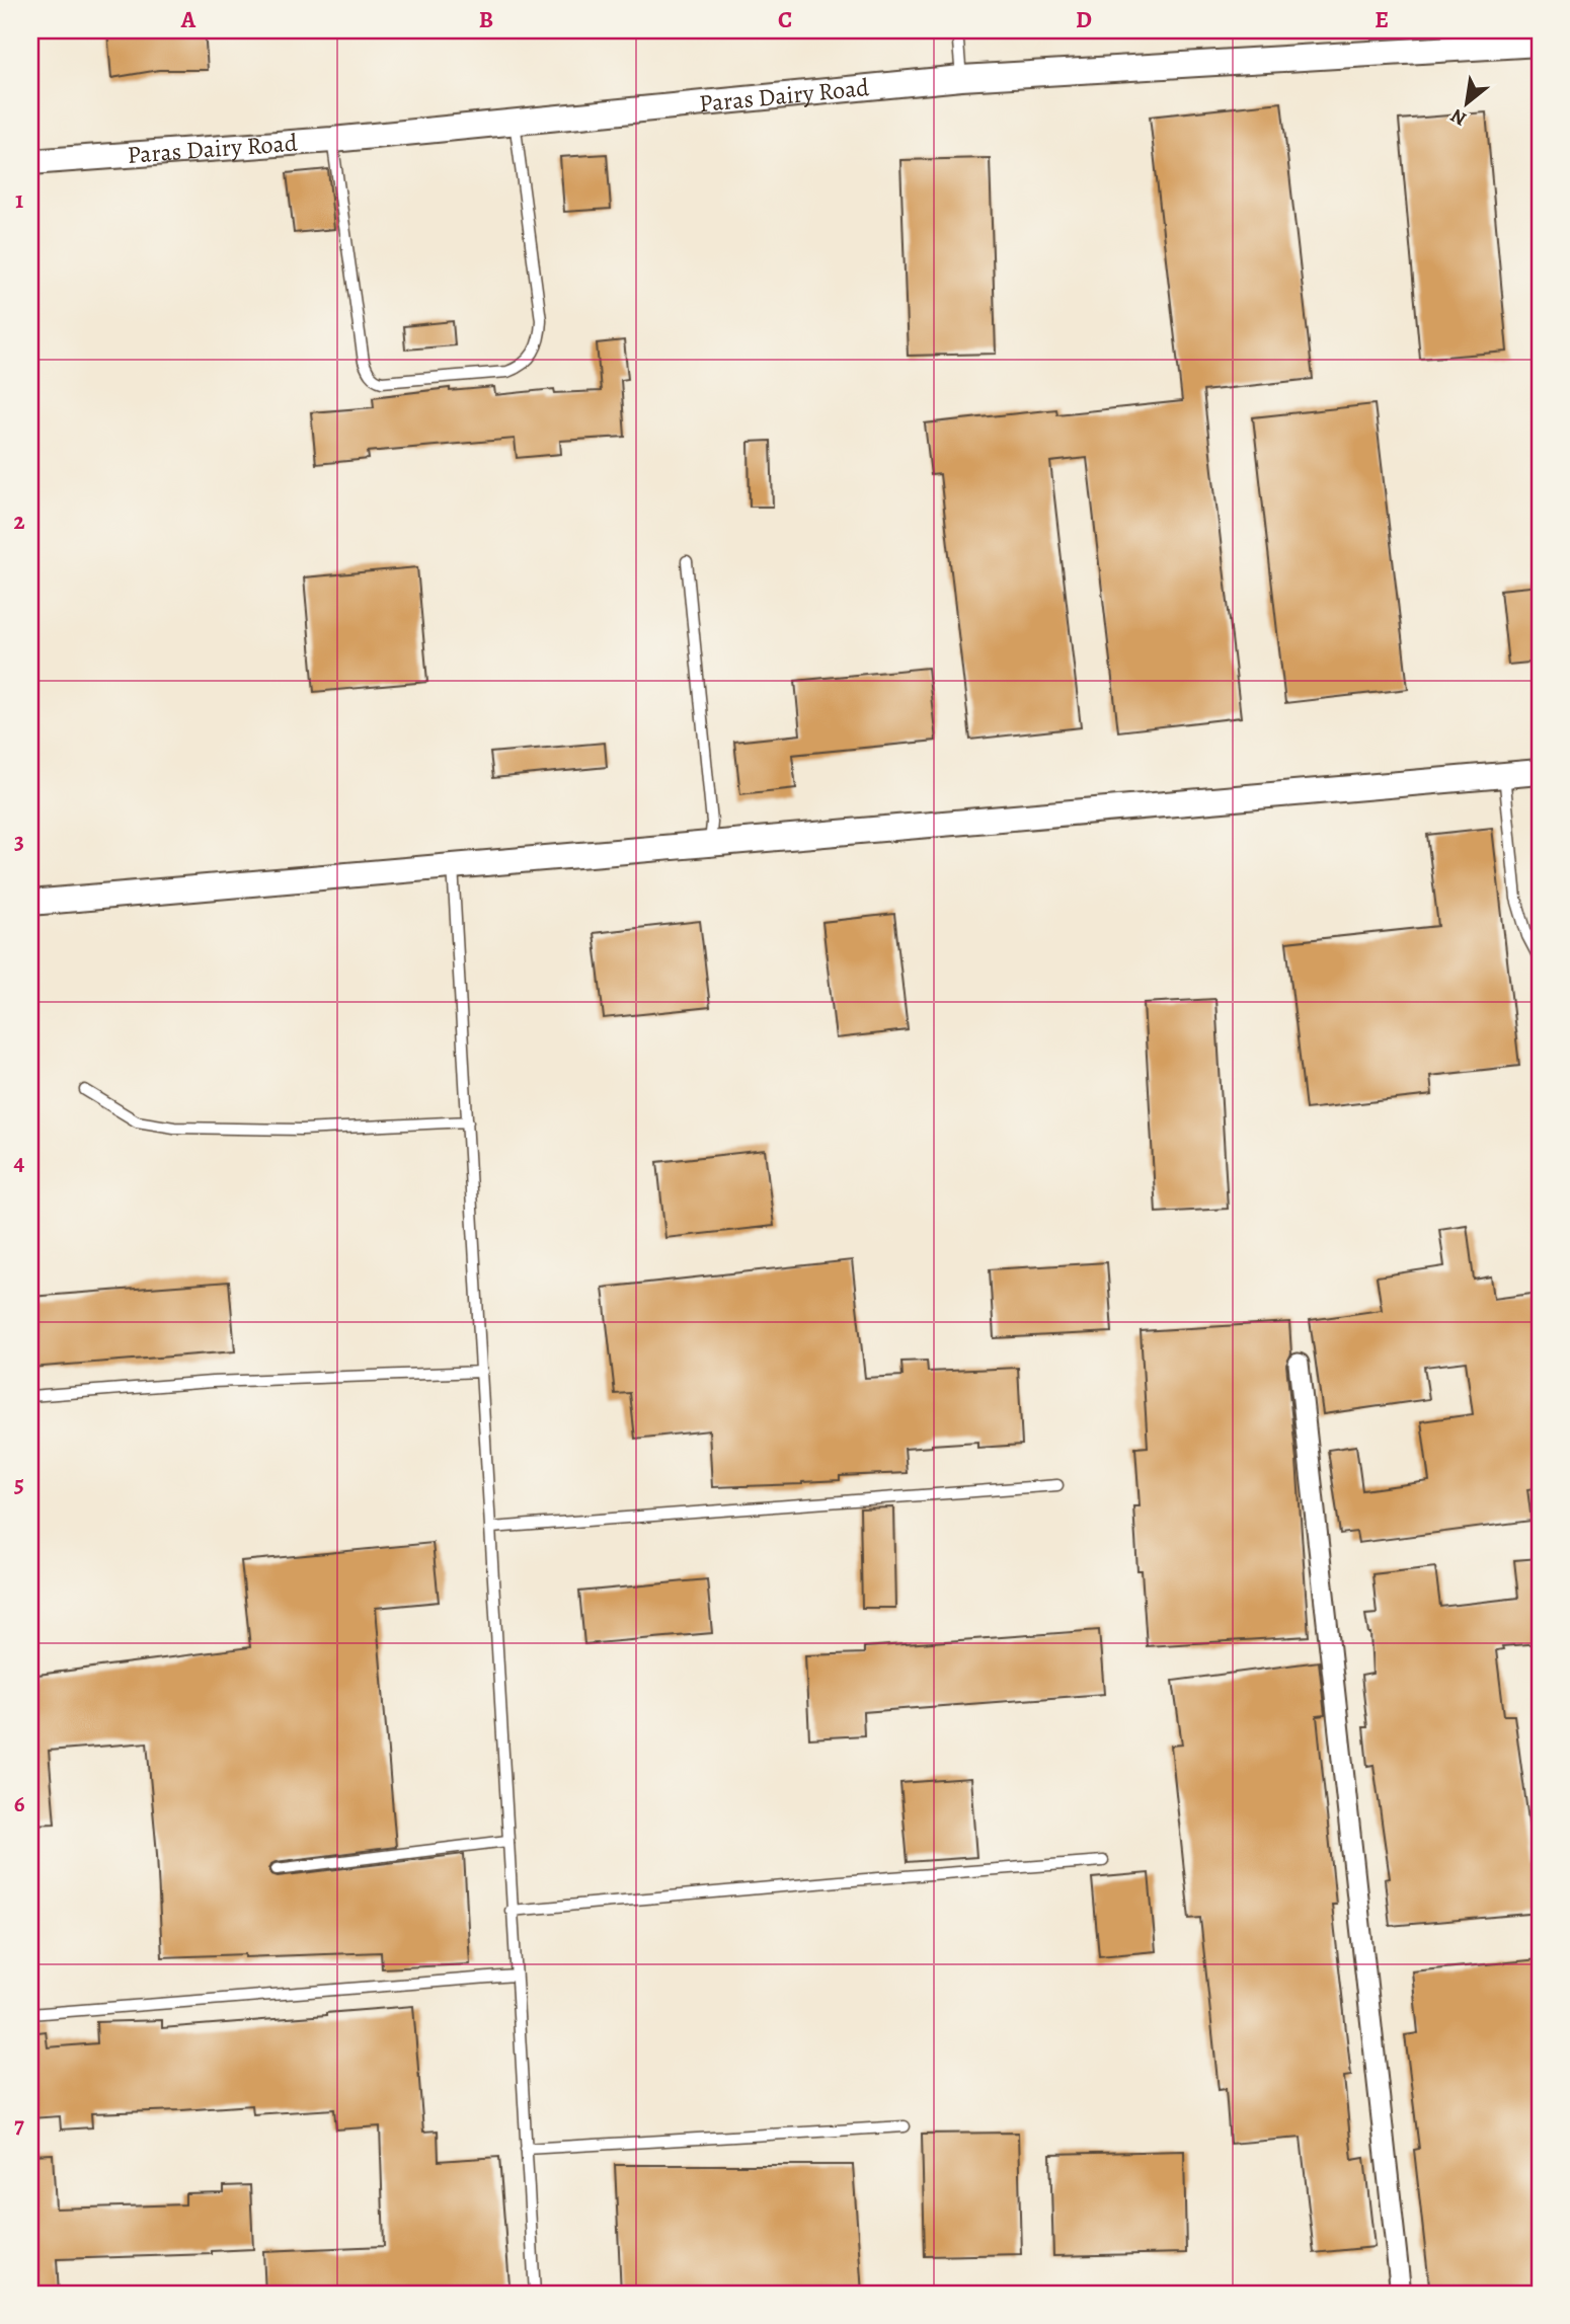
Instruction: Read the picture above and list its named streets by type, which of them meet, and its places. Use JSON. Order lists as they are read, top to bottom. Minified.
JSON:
{"streets":{"street":["Paras Dairy Road"]},"north":"bottom left","grid":{"columns":["A","B","C","D","E"],"rows":["1","2","3","4","5","6","7"]}}
